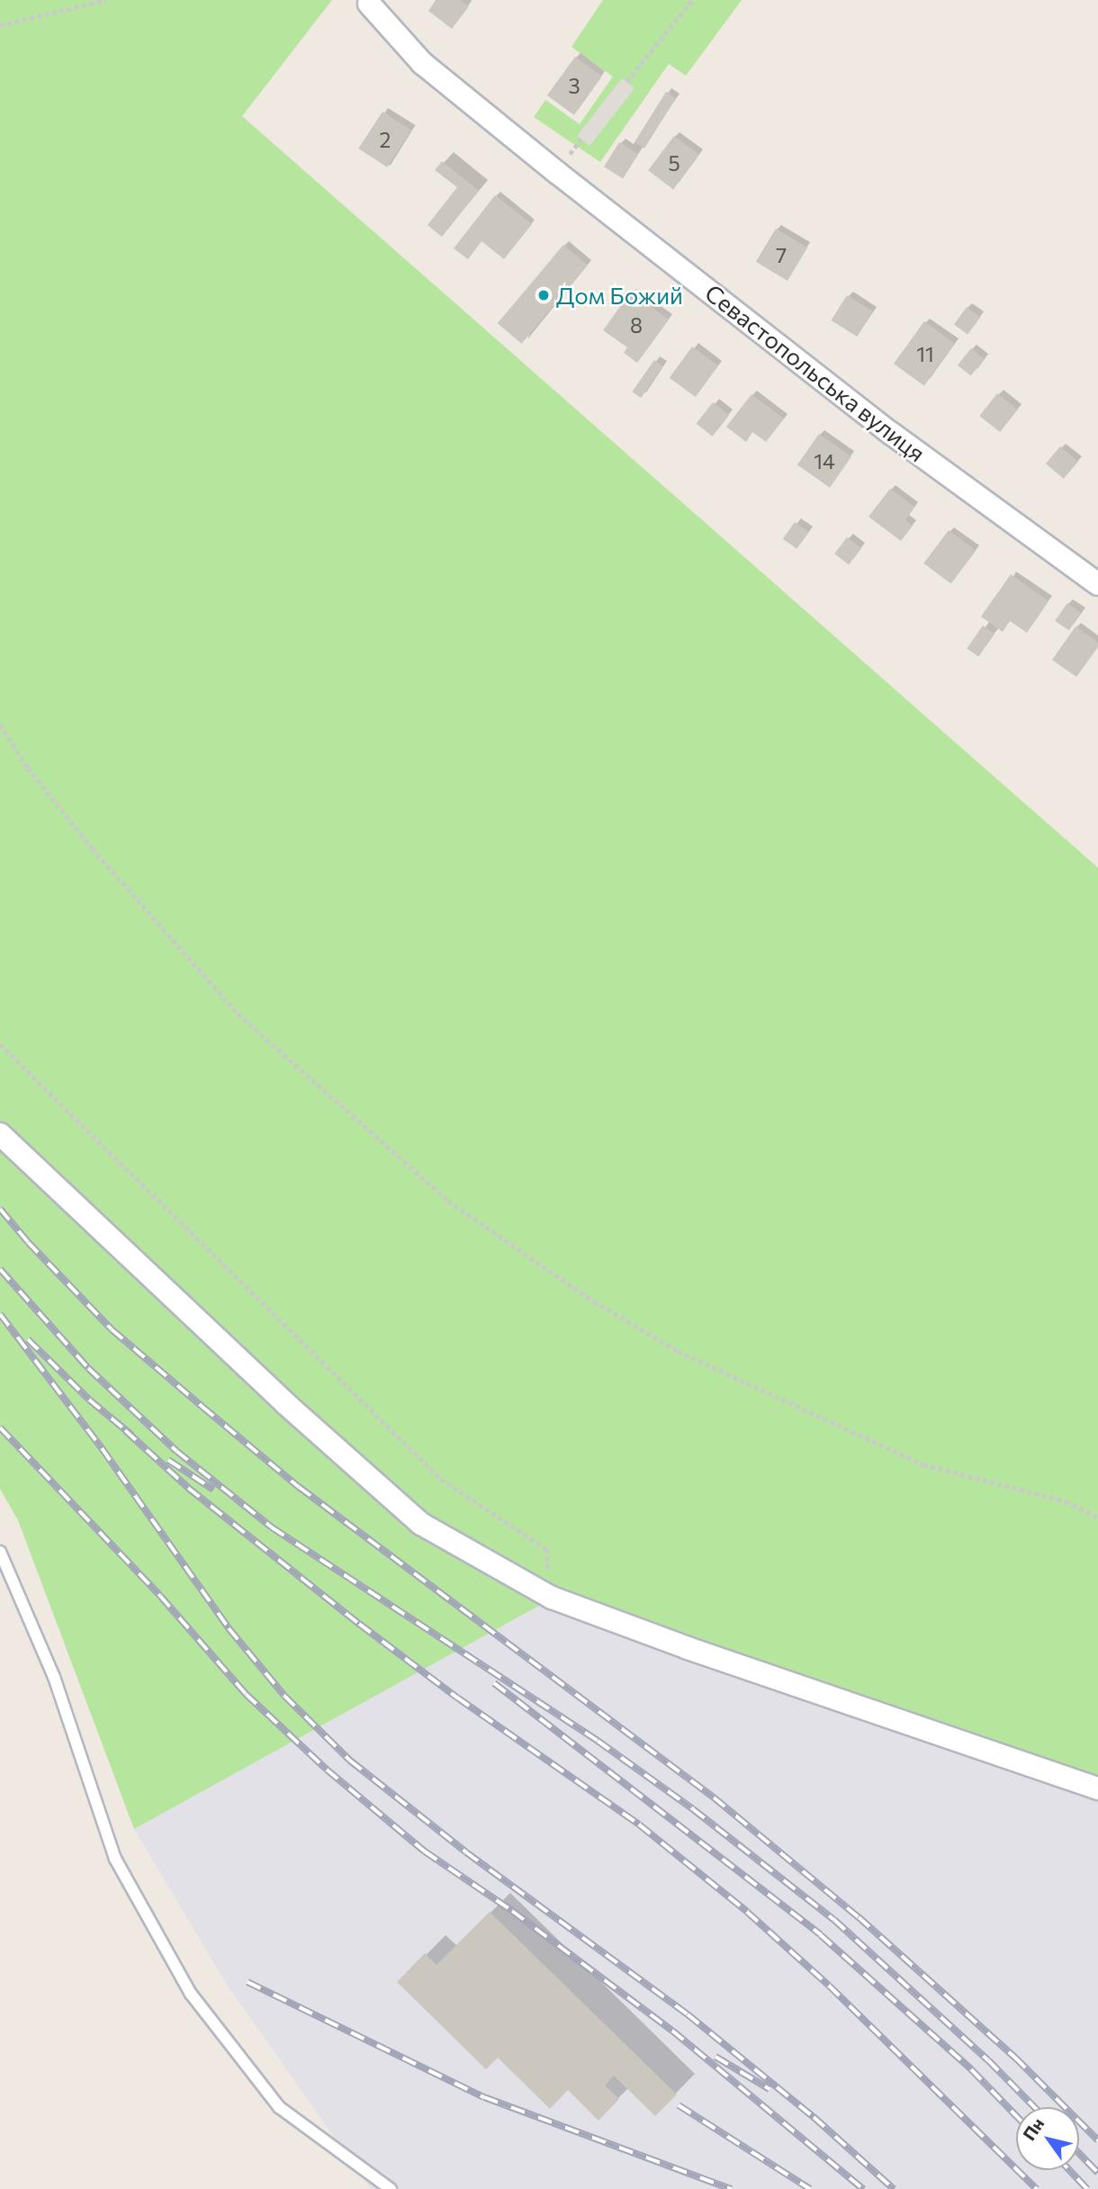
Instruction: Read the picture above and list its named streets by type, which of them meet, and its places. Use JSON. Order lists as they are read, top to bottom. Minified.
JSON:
{"streets":{"street":["Севастопольська вулиця"]},"places":["Дом Божий"],"house_numbers":["3","2","5","7","8","11","14"],"north":"top left"}
